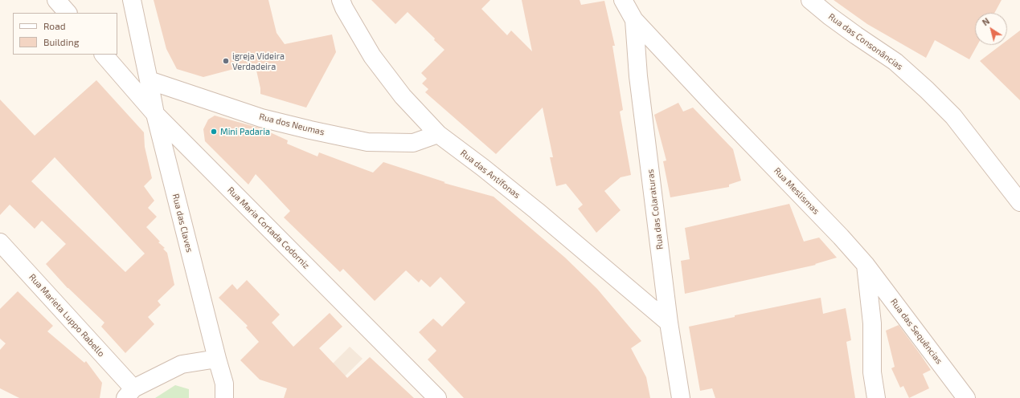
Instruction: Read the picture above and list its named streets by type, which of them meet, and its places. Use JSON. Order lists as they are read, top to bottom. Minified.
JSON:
{"streets":{"street":["Rua das Consonâncias","Rua dos Neumas","Rua das Antífonas","Rua Meslismas","Rua das Colaraturas","Rua das Claves","Rua Maria Cortada Codorniz","Rua Marieta Luppo Rabello","Rua das Sequências"]},"crossings":[["Rua dos Neumas","Rua das Antífonas"],["Rua dos Neumas","Rua das Claves"],["Rua das Antífonas","Rua das Colaraturas"],["Rua Meslismas","Rua das Colaraturas"],["Rua Meslismas","Rua das Sequências"],["Rua das Claves","Rua Maria Cortada Codorniz"]],"places":["igreja Videira Verdadeira","Mini Padaria"],"legend":["Road","Building"],"north":"top left"}
